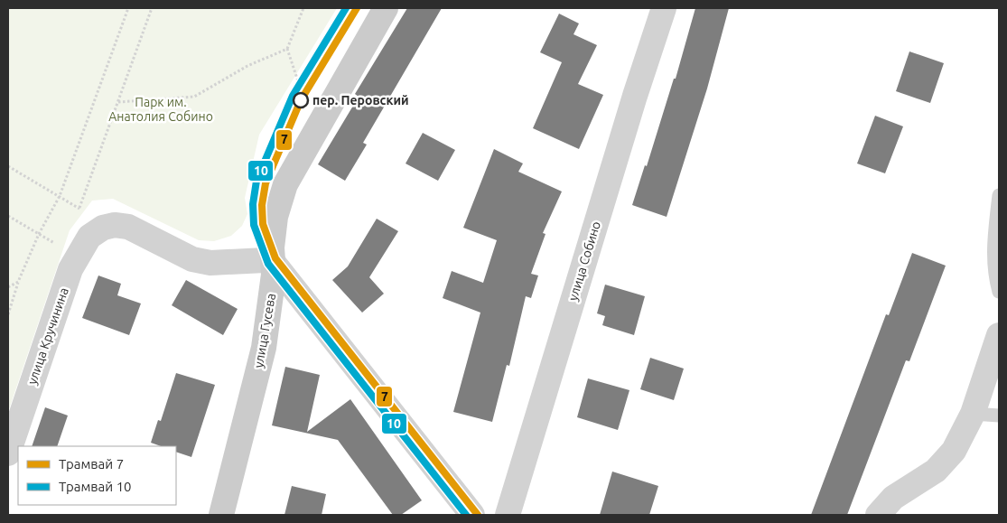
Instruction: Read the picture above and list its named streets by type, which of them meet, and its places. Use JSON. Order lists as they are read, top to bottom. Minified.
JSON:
{"streets":{"street":["улица Собино","улица Гусева","улица Кручинина"]},"crossings":[["улица Гусева","улица Кручинина"]],"parks":["Парк им. Анатолия Собино"],"places":["пер. Перовский"],"lines":["tram line 7","tram line 10"],"legend":["Трамвай 7","Трамвай 10"]}
